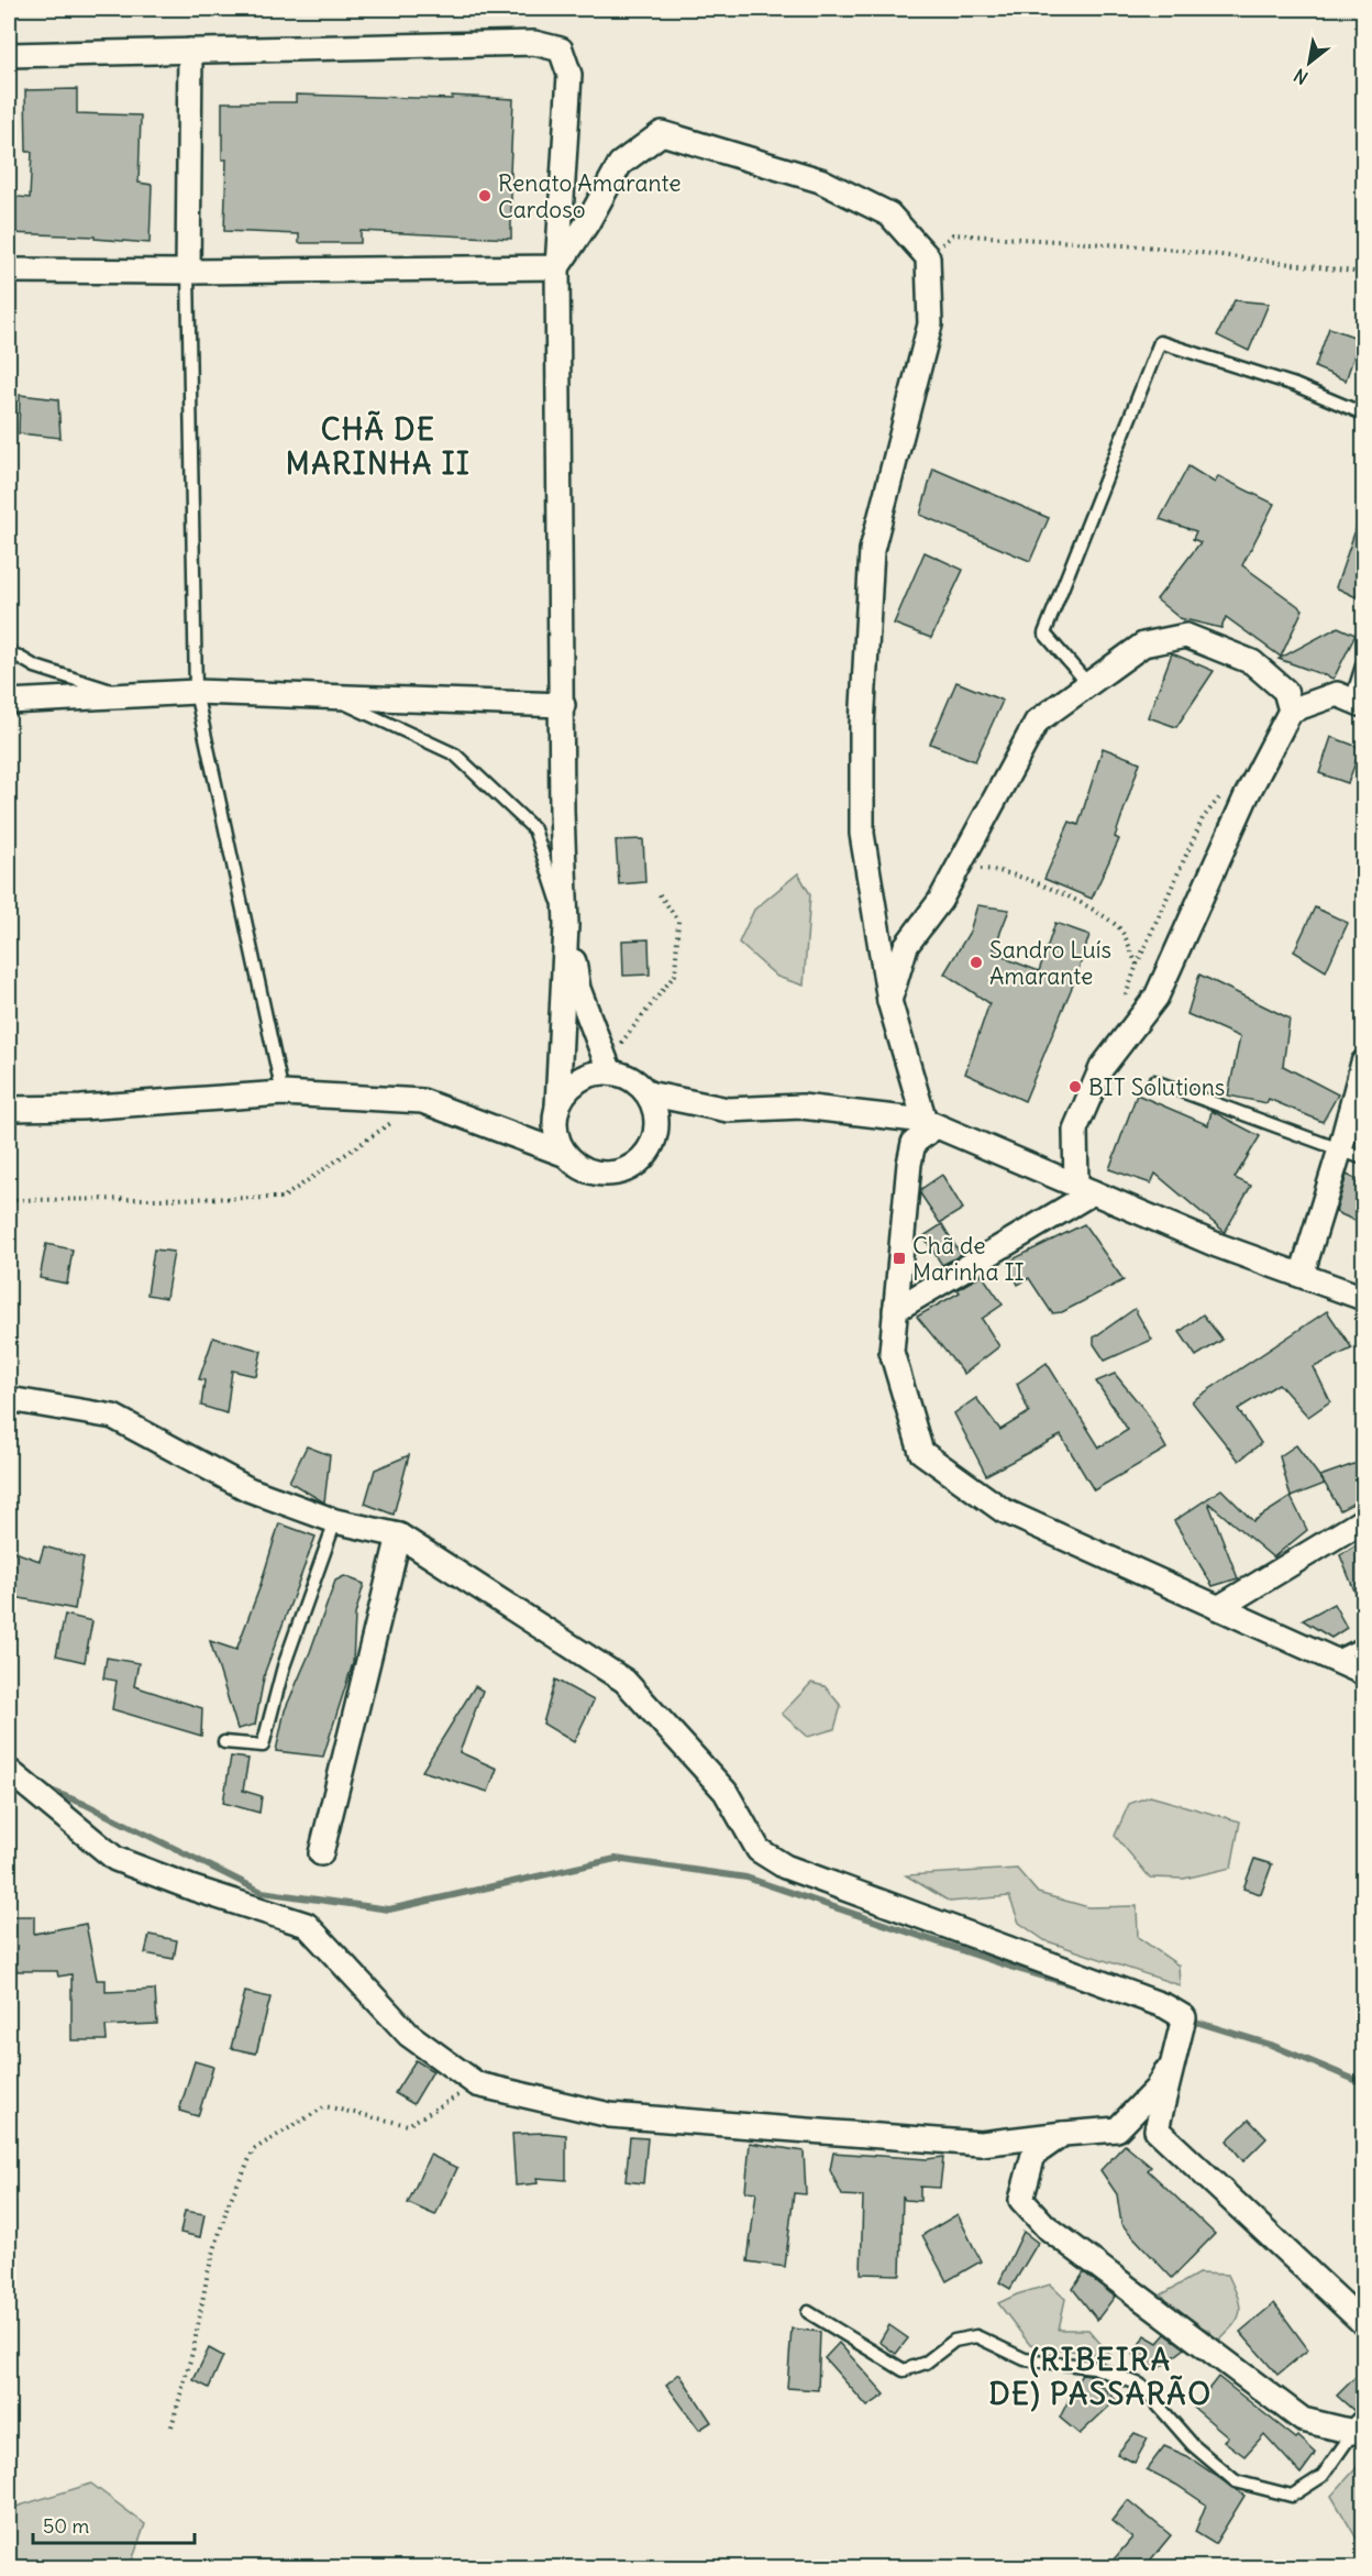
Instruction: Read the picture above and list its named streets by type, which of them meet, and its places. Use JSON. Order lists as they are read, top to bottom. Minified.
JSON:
{"districts":["CHÃ DE MARINHA II","(RIBEIRA DE) PASSARÃO"],"places":{"other":["Renato Amarante Cardoso","Sandro Luís Amarante","BIT Solutions"],"transit":["Chã de Marinha II"]},"scale_bar":"50 m","north":"bottom left"}
